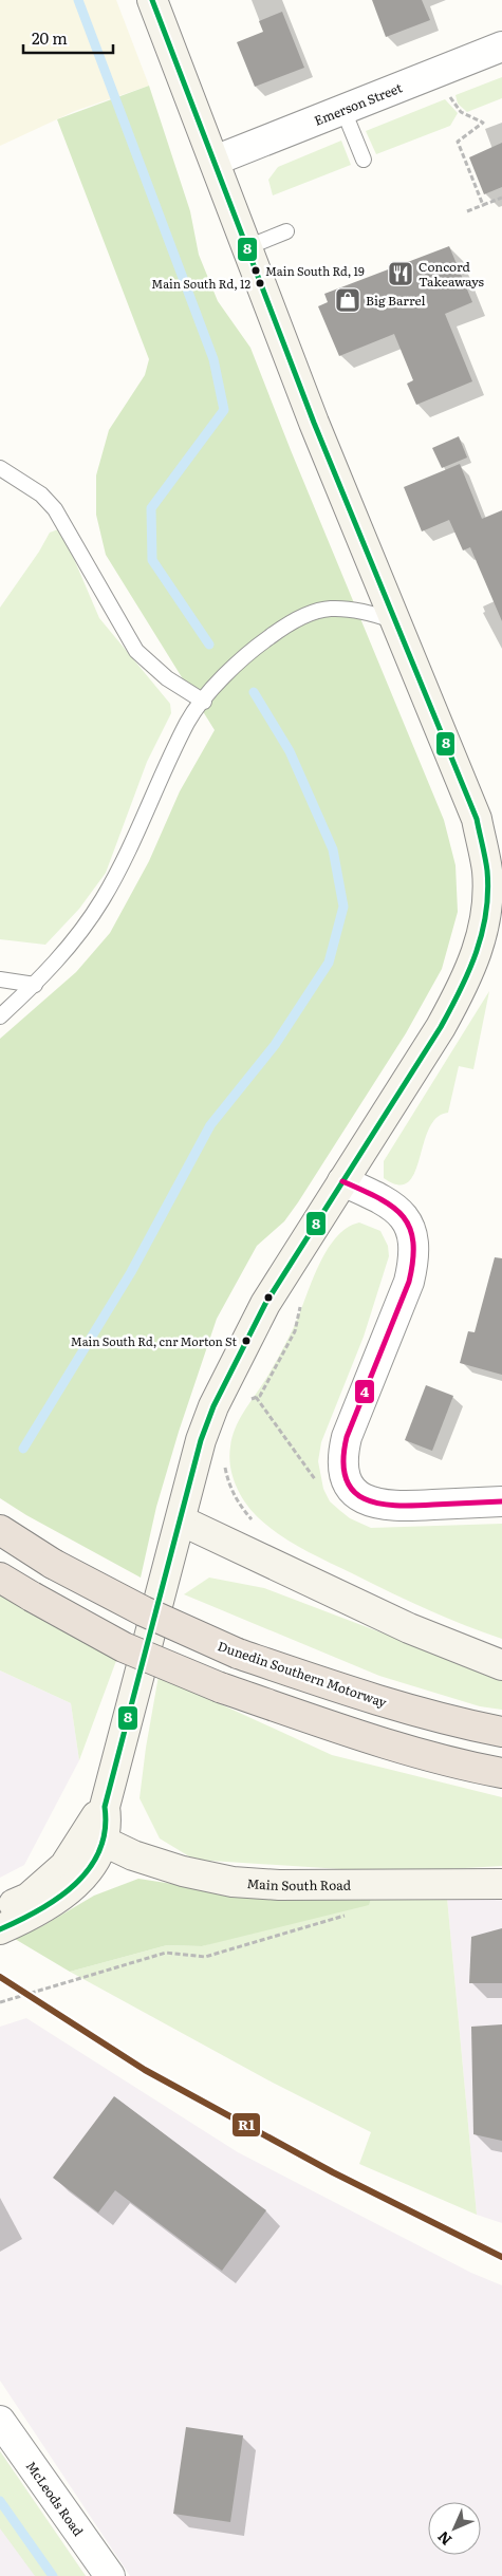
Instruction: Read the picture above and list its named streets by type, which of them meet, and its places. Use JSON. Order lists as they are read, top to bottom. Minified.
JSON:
{"streets":{"highway":["Dunedin Southern Motorway"],"main road":["Main South Road"],"street":["Emerson Street","McLeods Road"]},"places":{"other":["Main South Rd, 19","Main South Rd, 12","Main South Rd, cnr Morton St"],"restaurant":["Concord Takeaways"],"shop":["Big Barrel"]},"lines":["transit line 8","transit line 4","transit line R1"],"scale_bar":"20 m","north":"bottom left"}
